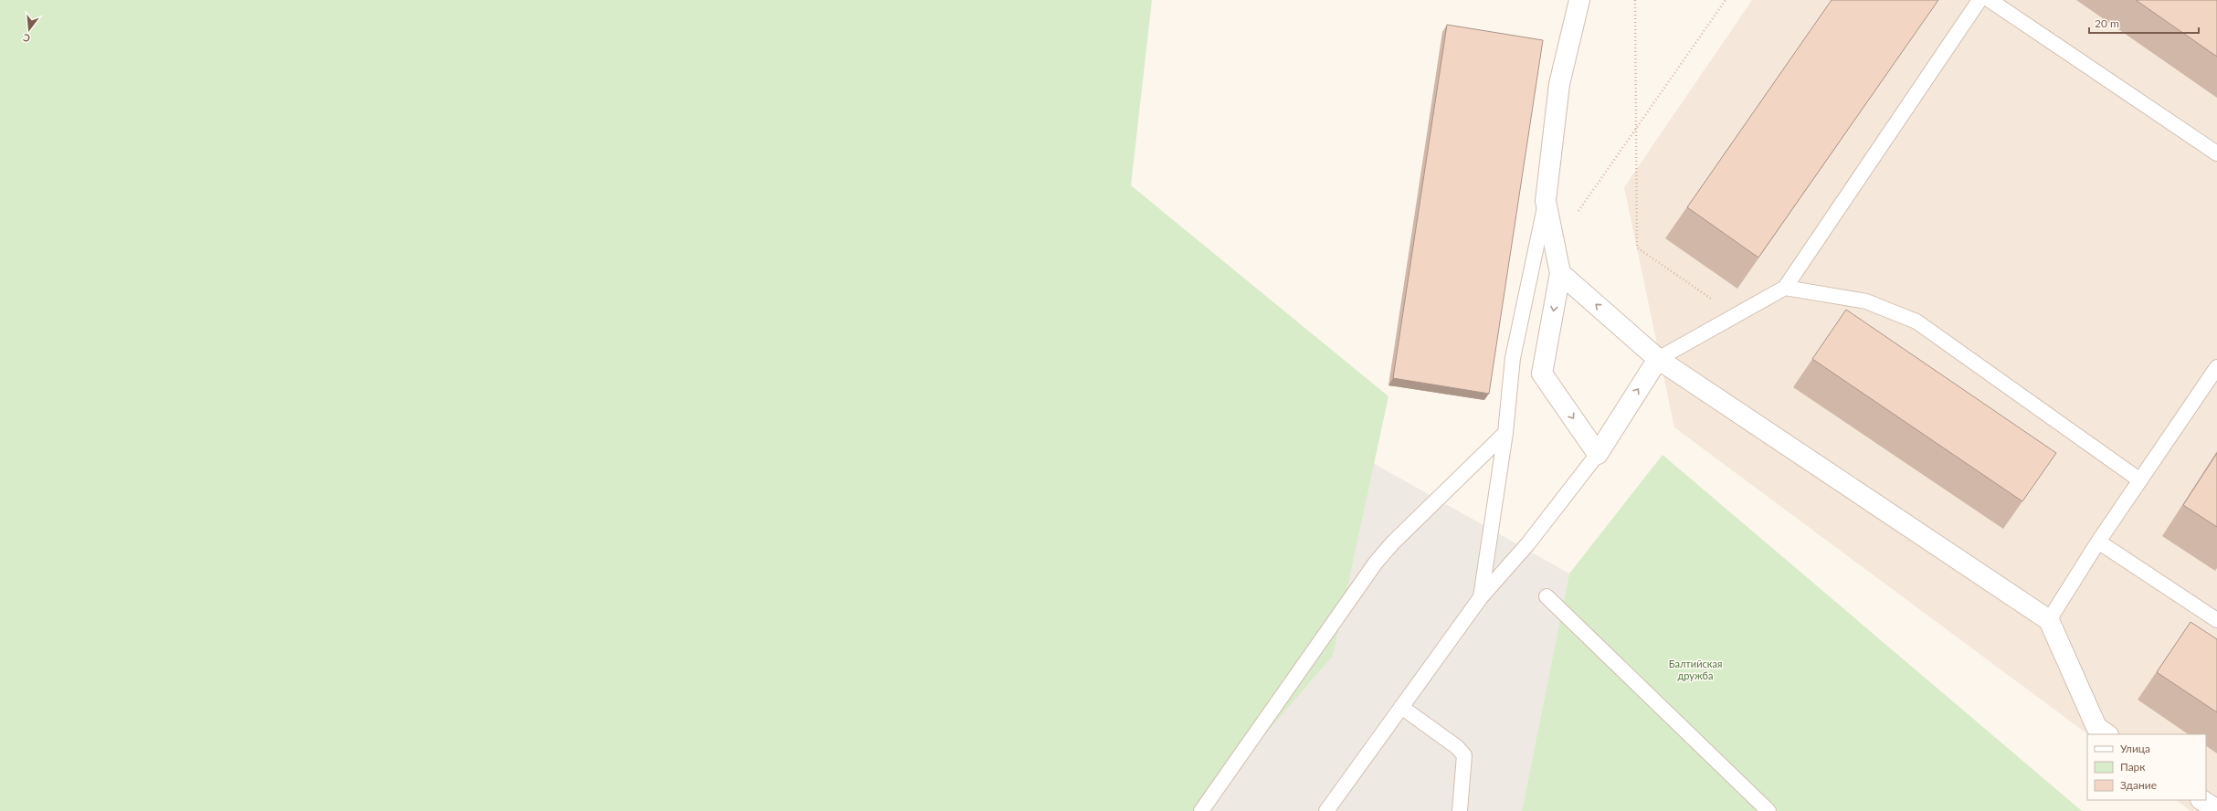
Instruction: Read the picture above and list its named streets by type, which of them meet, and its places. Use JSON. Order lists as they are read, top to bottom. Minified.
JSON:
{"parks":["Балтийская дружба"],"legend":["Улица","Парк","Здание"],"scale_bar":"20 m","north":"bottom"}
